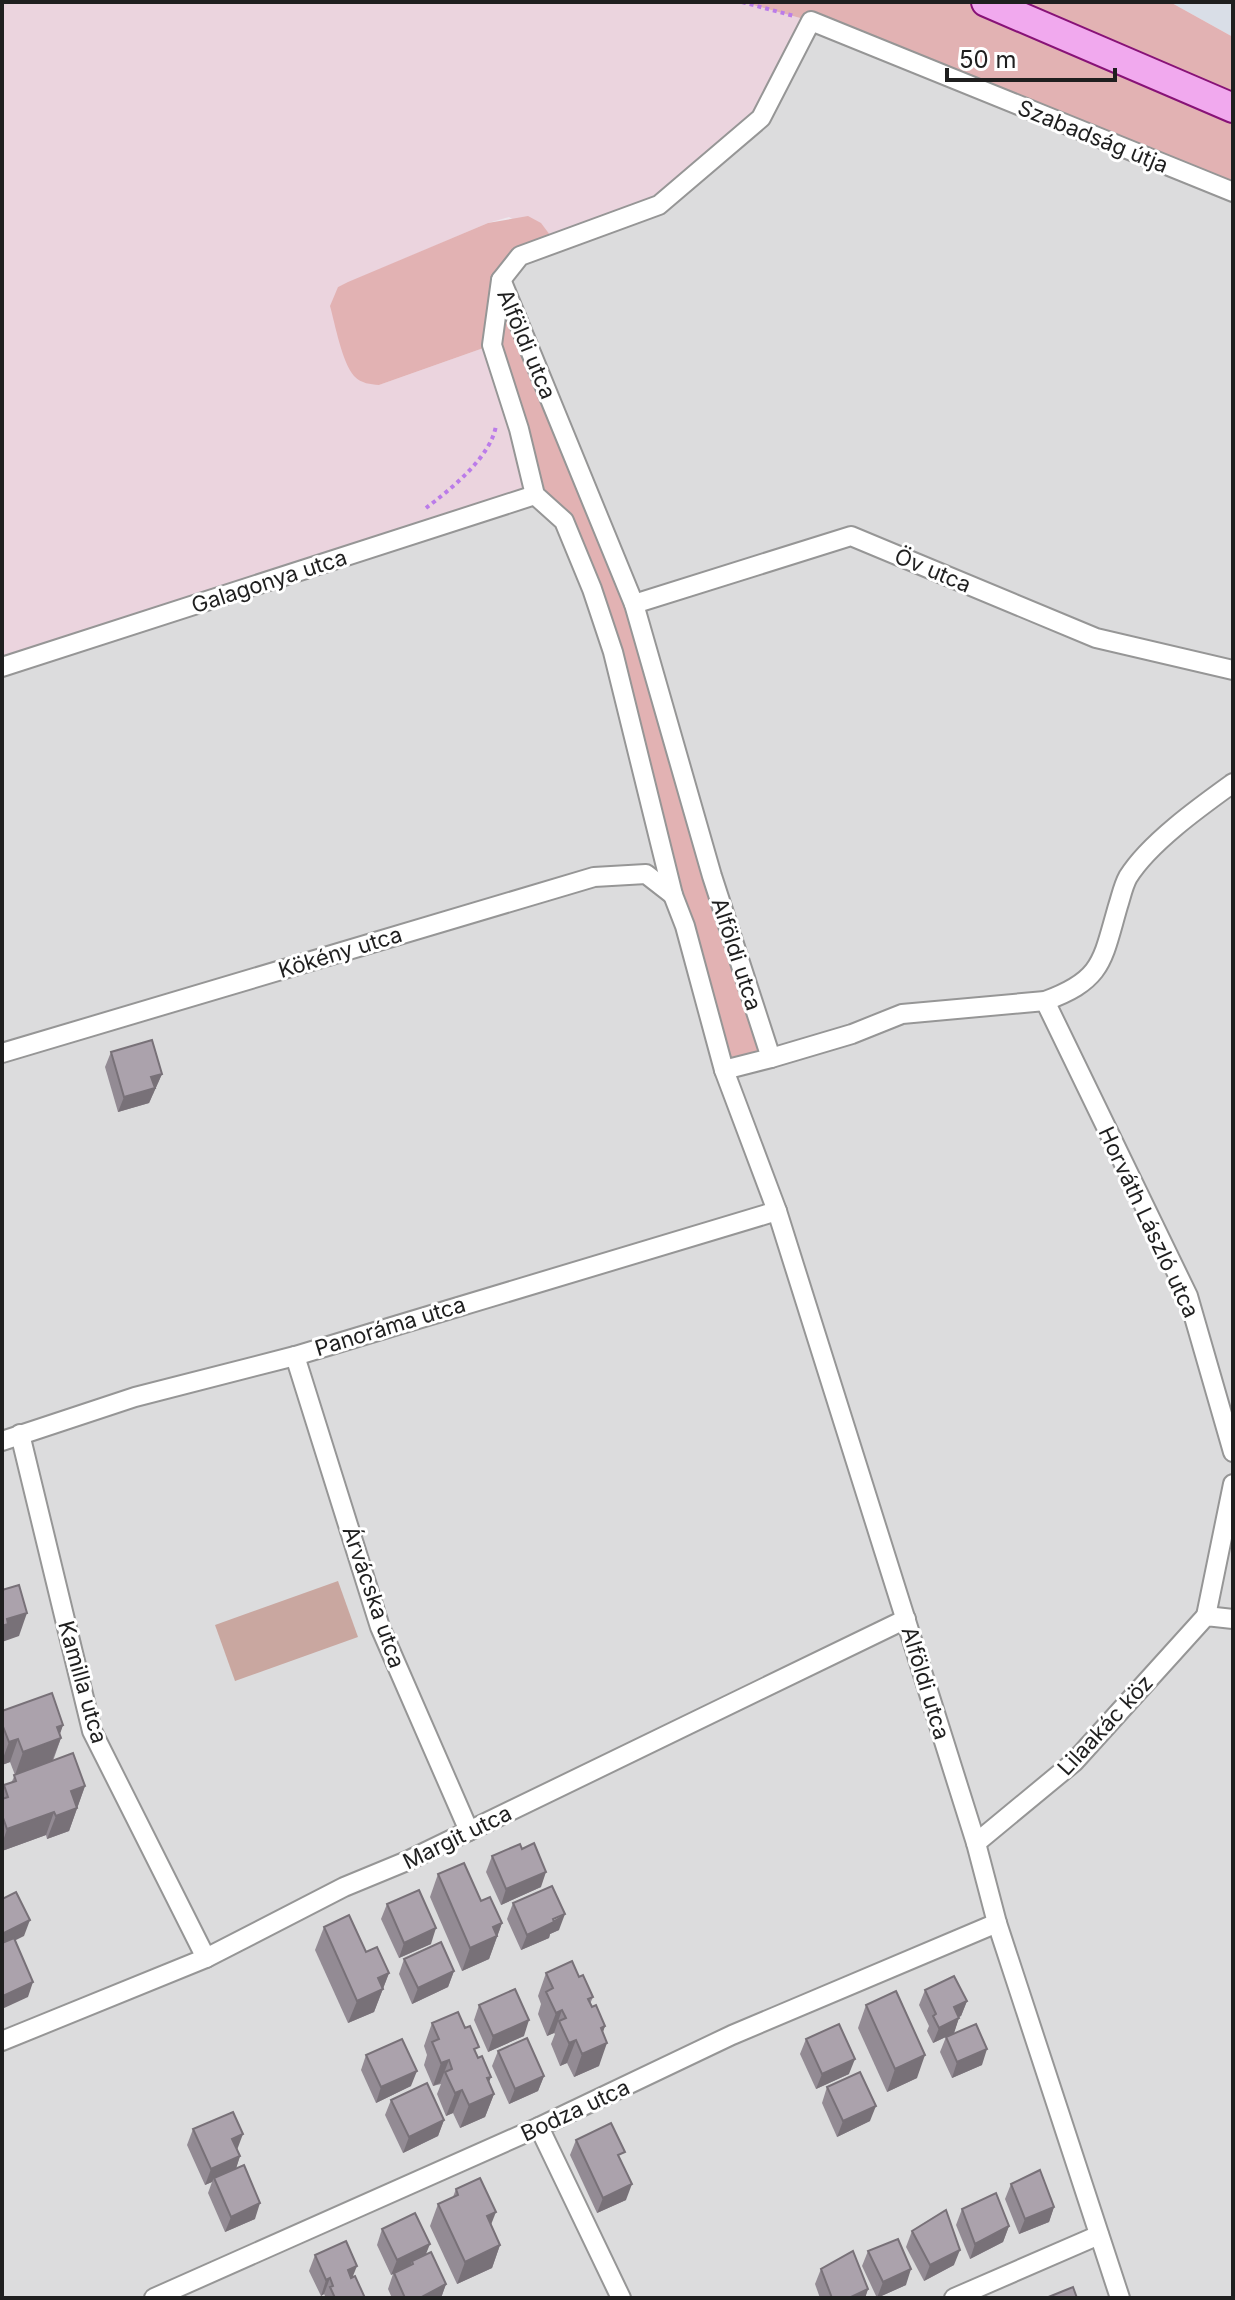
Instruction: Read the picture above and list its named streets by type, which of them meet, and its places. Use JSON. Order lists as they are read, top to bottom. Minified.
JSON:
{"streets":{"street":["Szabadság útja","Alföldi utca","Öv utca","Galagonya utca","Kökény utca","Horváth László utca","Panoráma utca","Árvácska utca","Kamilla utca","Lilaakác köz","Margit utca","Bodza utca"]},"crossings":[["Alföldi utca","Öv utca"],["Alföldi utca","Galagonya utca"],["Alföldi utca","Kökény utca"],["Alföldi utca","Panoráma utca"],["Alföldi utca","Lilaakác köz"],["Alföldi utca","Margit utca"],["Alföldi utca","Bodza utca"],["Panoráma utca","Árvácska utca"],["Panoráma utca","Kamilla utca"],["Árvácska utca","Margit utca"],["Kamilla utca","Margit utca"]],"scale_bar":"50 m"}
